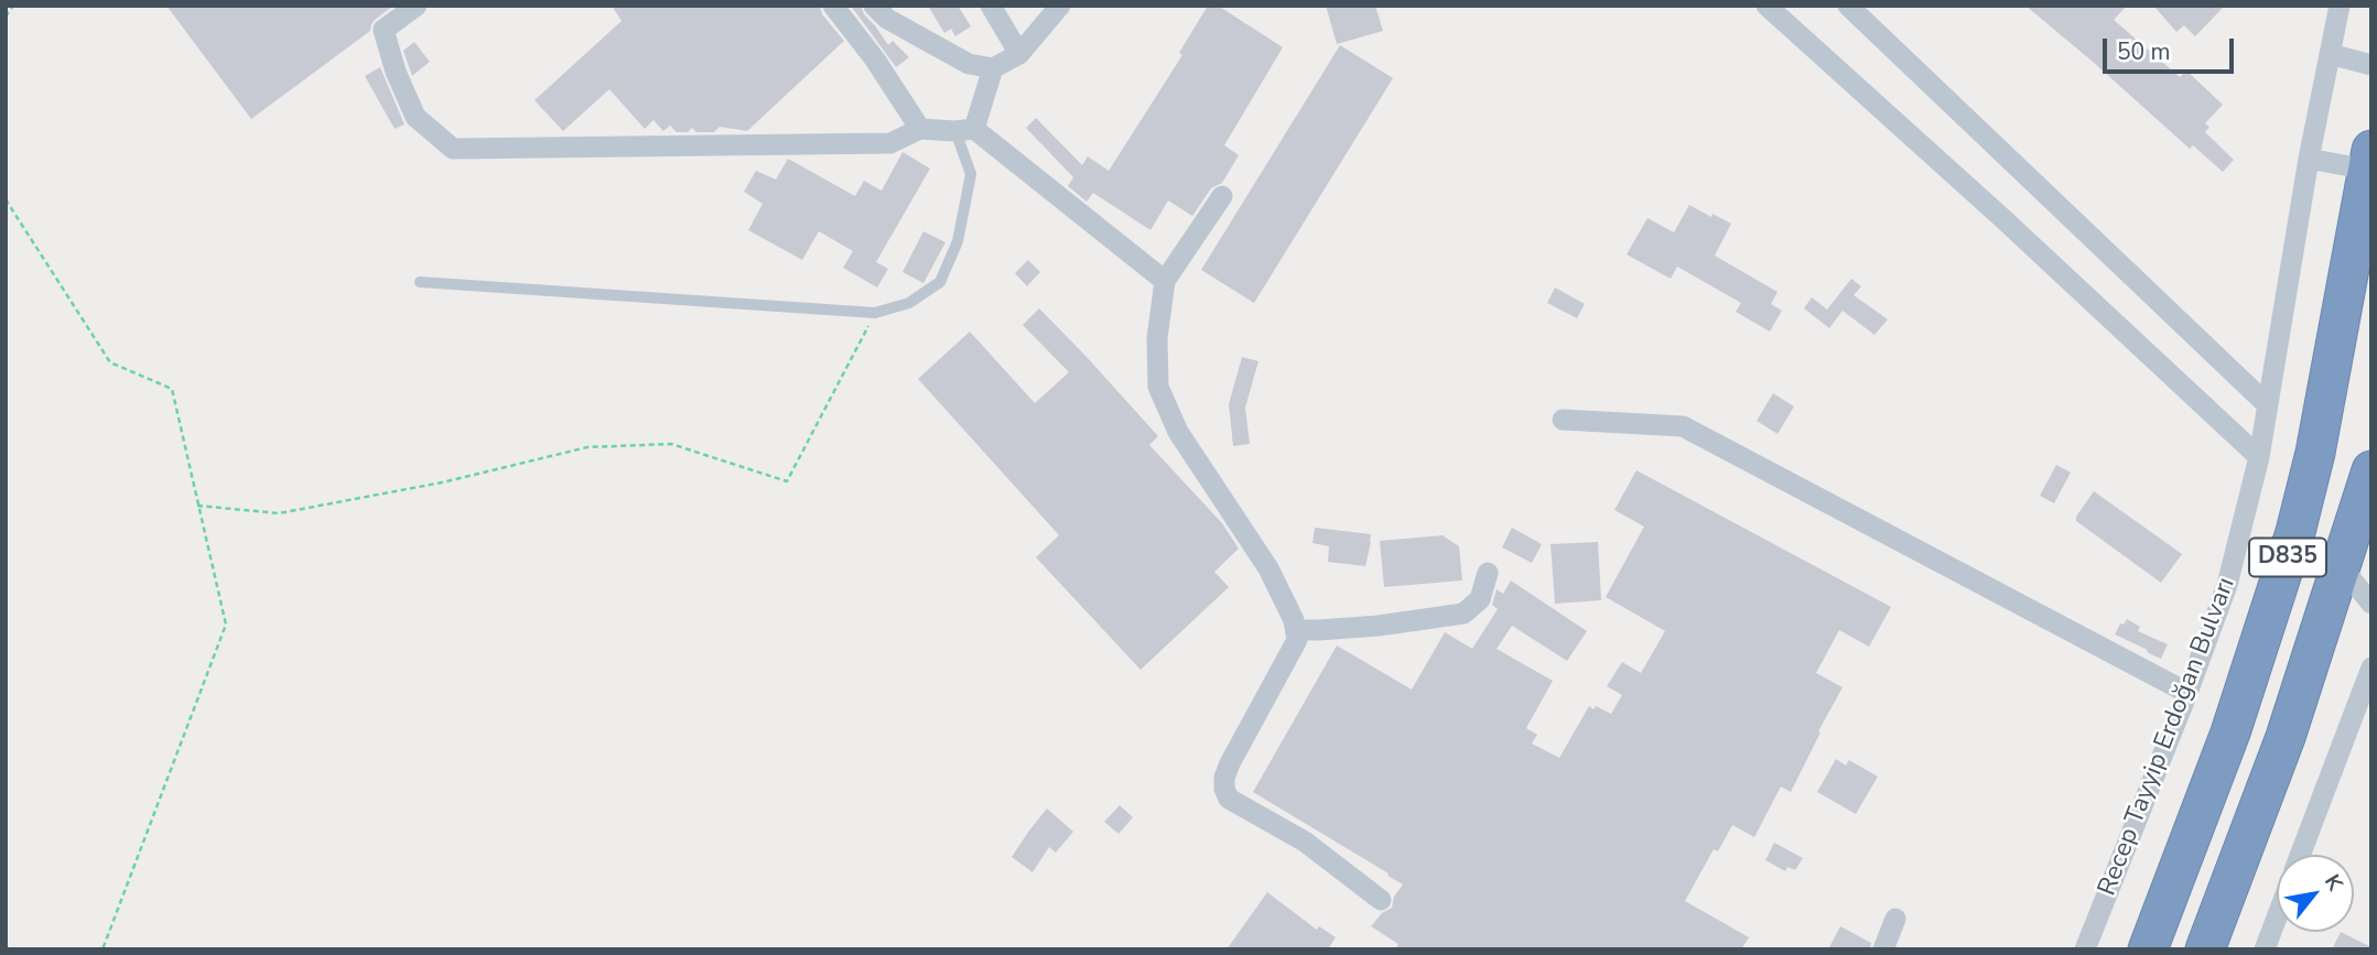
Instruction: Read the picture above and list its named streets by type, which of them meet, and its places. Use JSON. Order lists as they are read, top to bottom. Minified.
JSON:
{"streets":{"highway":["D835","Recep Tayyip Erdoğan Bulvarı"]},"scale_bar":"50 m","north":"top right"}
